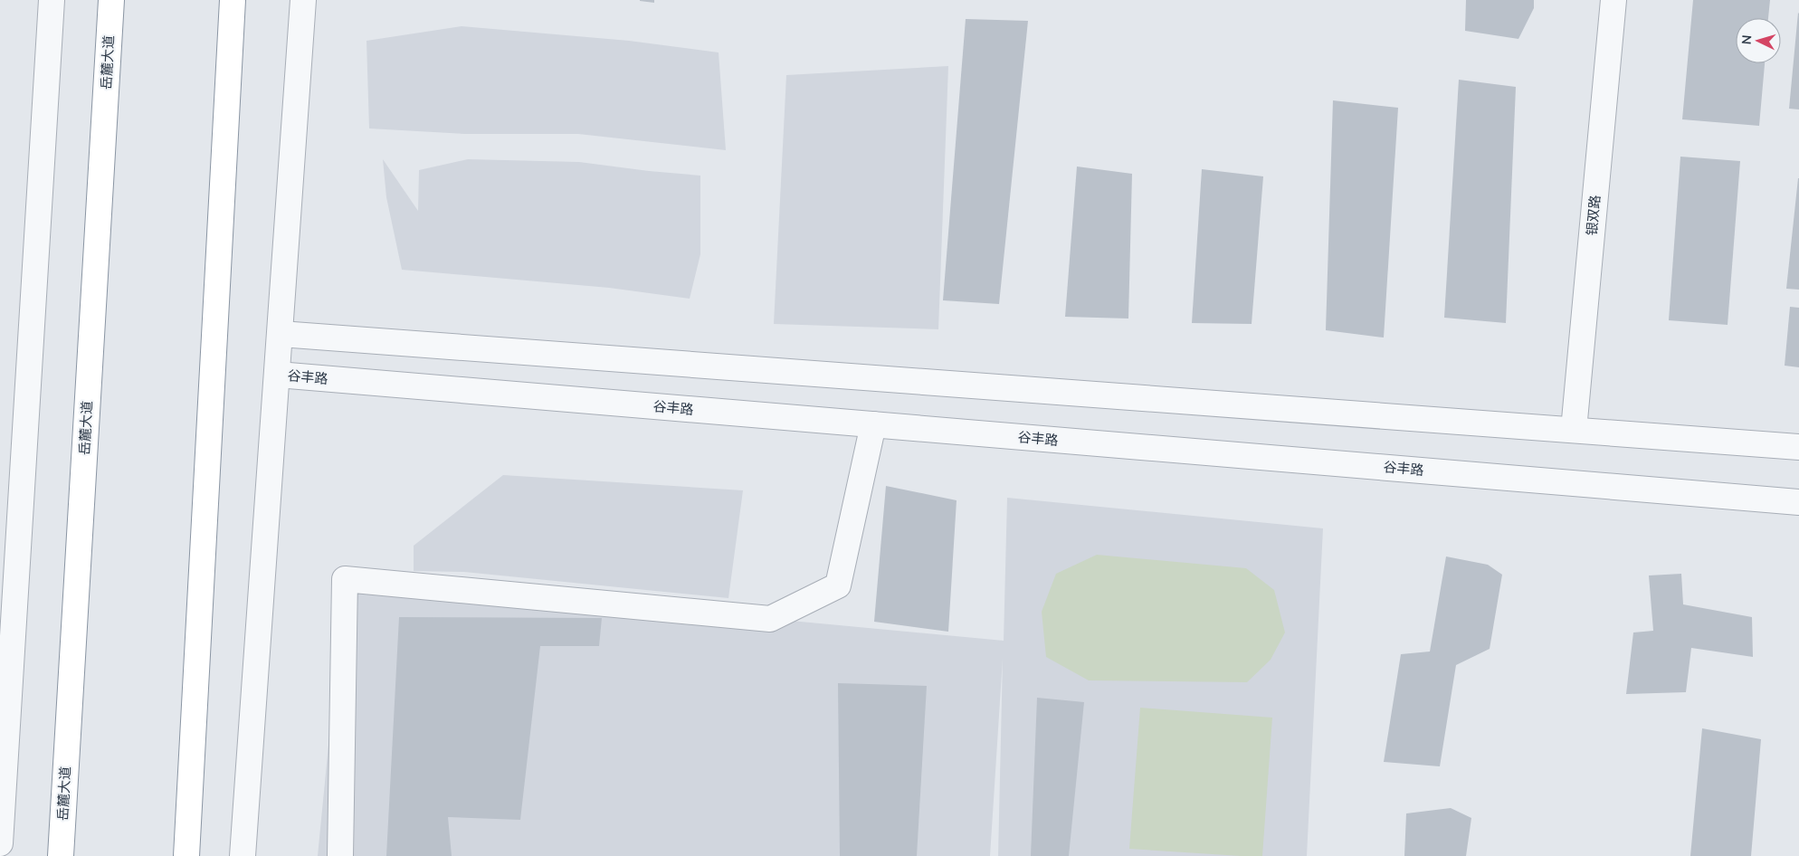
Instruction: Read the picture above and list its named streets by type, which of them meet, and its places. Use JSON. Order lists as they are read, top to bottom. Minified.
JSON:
{"streets":{"highway":["岳麓大道"],"street":["银双路","谷丰路"]},"north":"left"}
